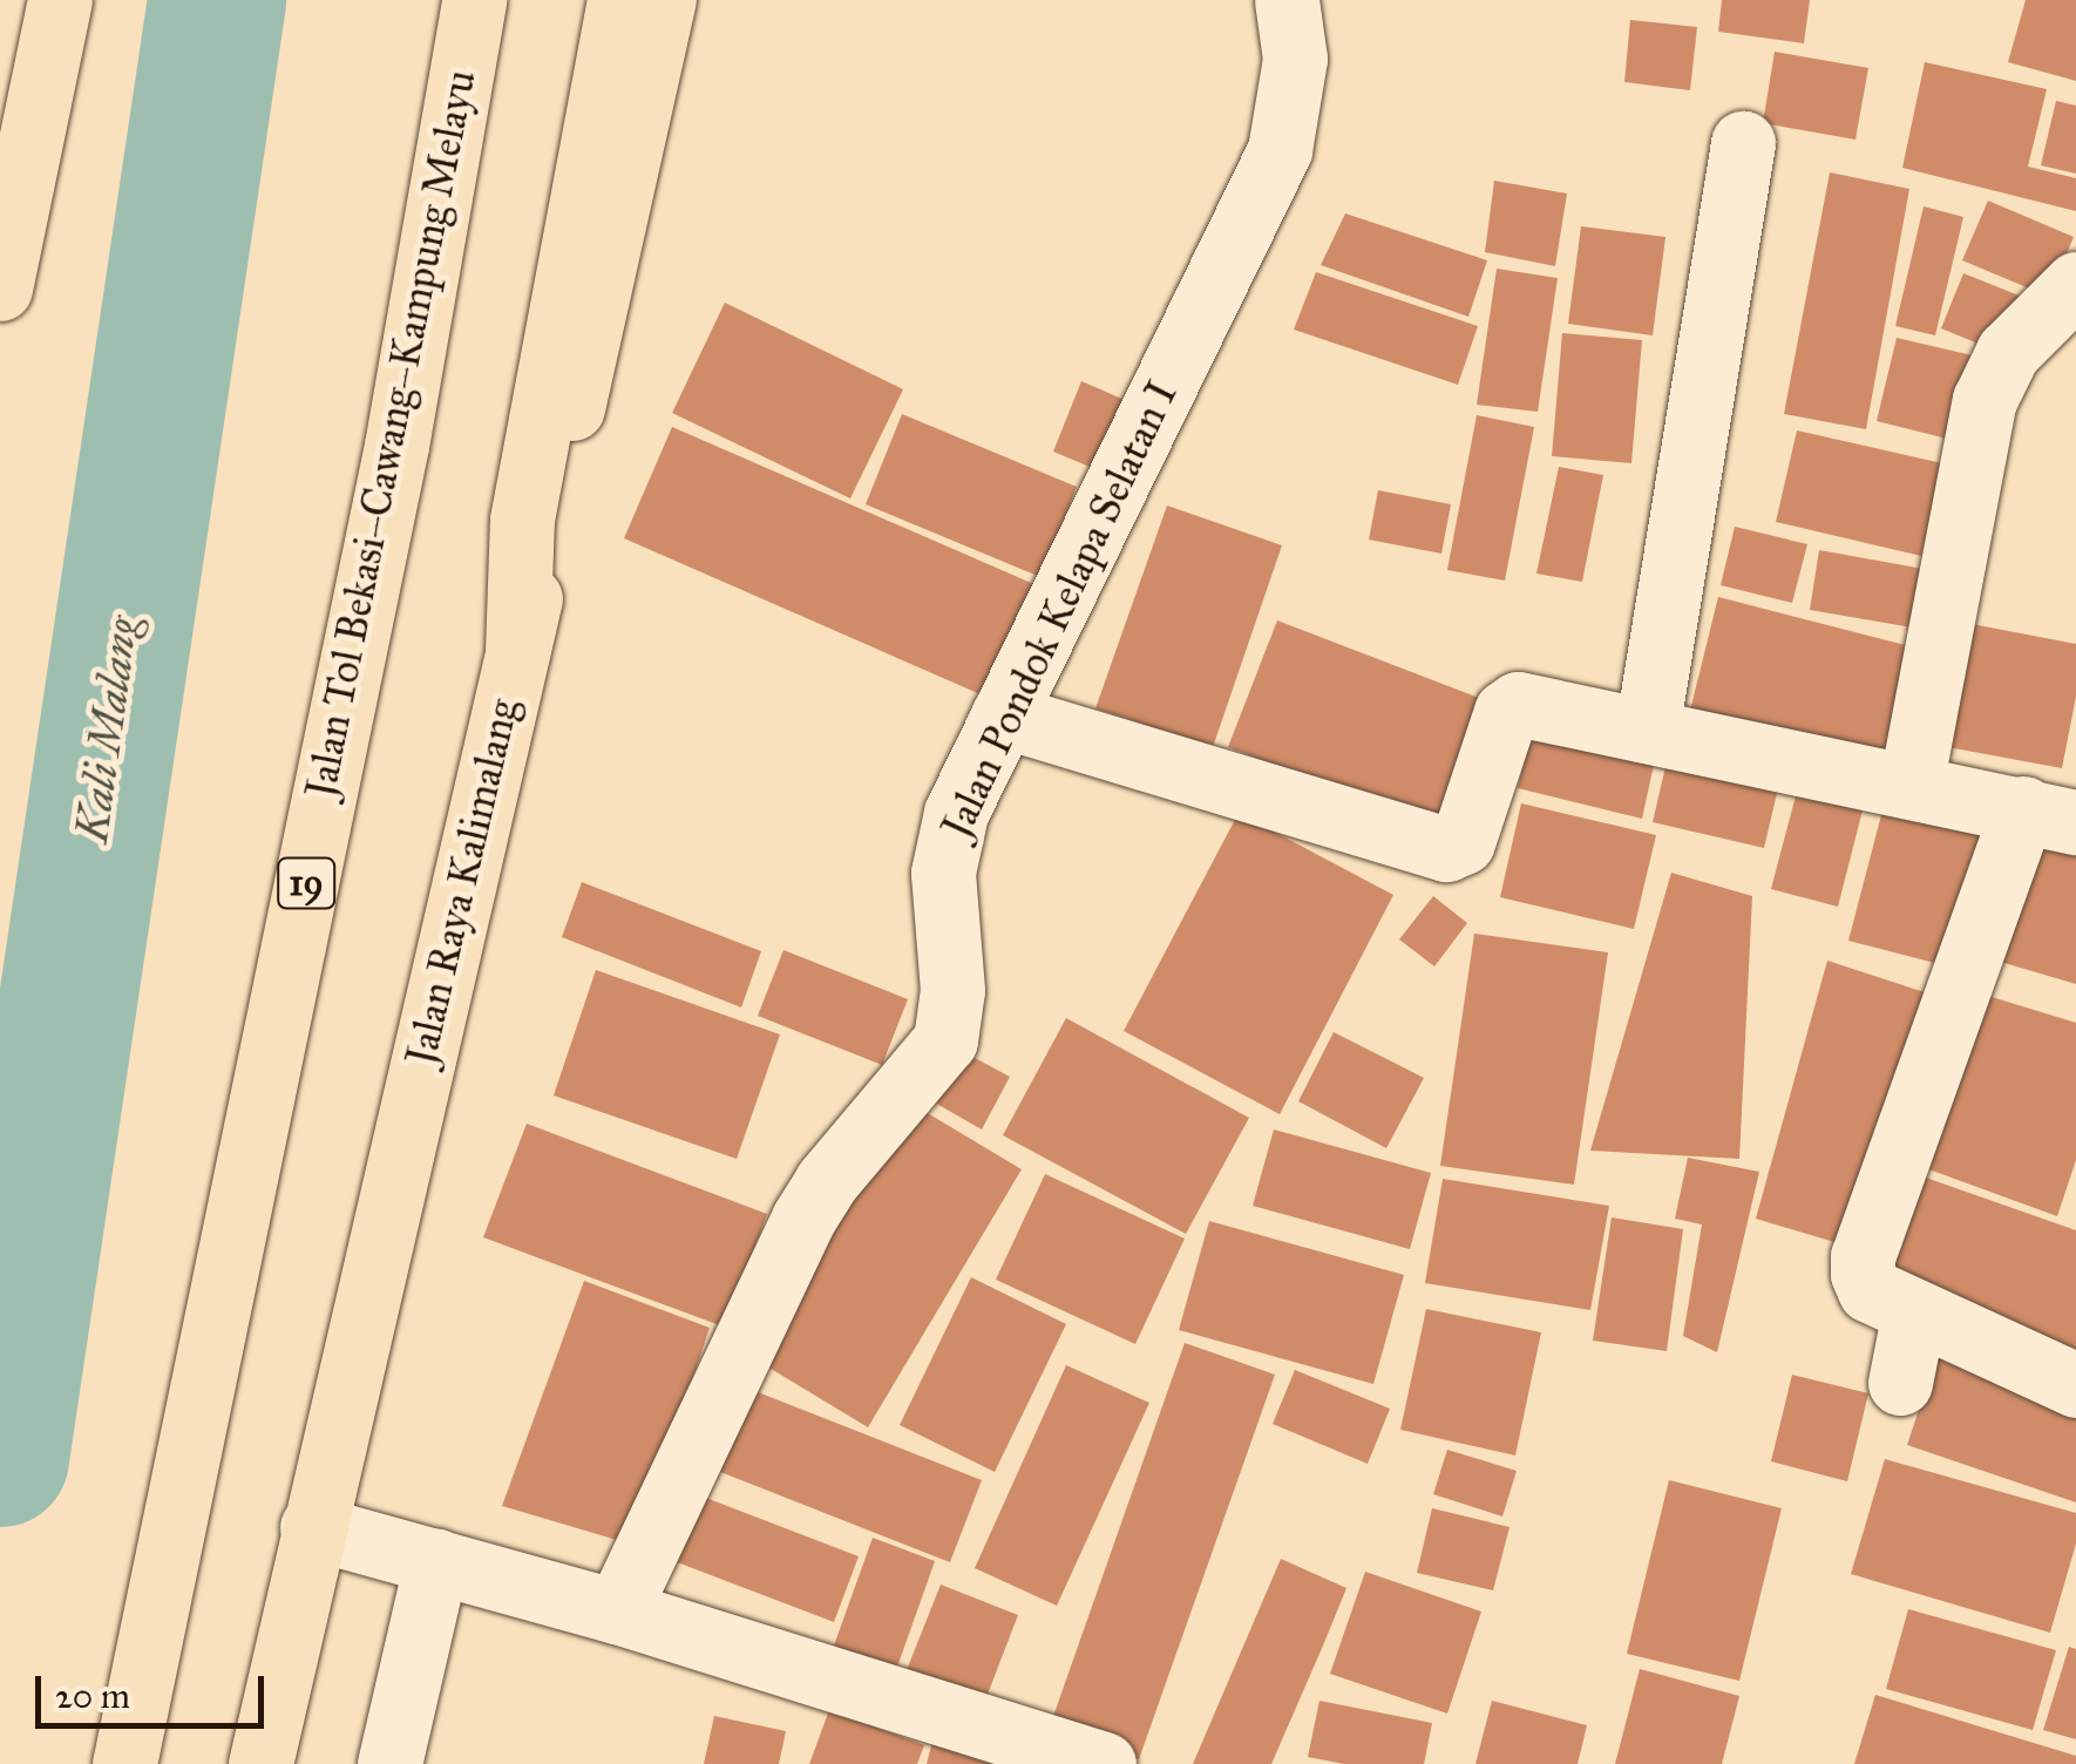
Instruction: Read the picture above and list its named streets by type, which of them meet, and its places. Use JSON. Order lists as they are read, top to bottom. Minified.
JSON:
{"streets":{"main road":["Jalan Tol Bekasi–Cawang–Kampung Melayu","Jalan Raya Kalimalang","19"],"street":["Jalan Pondok Kelapa Selatan I"]},"water":["Kali Malang"],"scale_bar":"20 m"}
